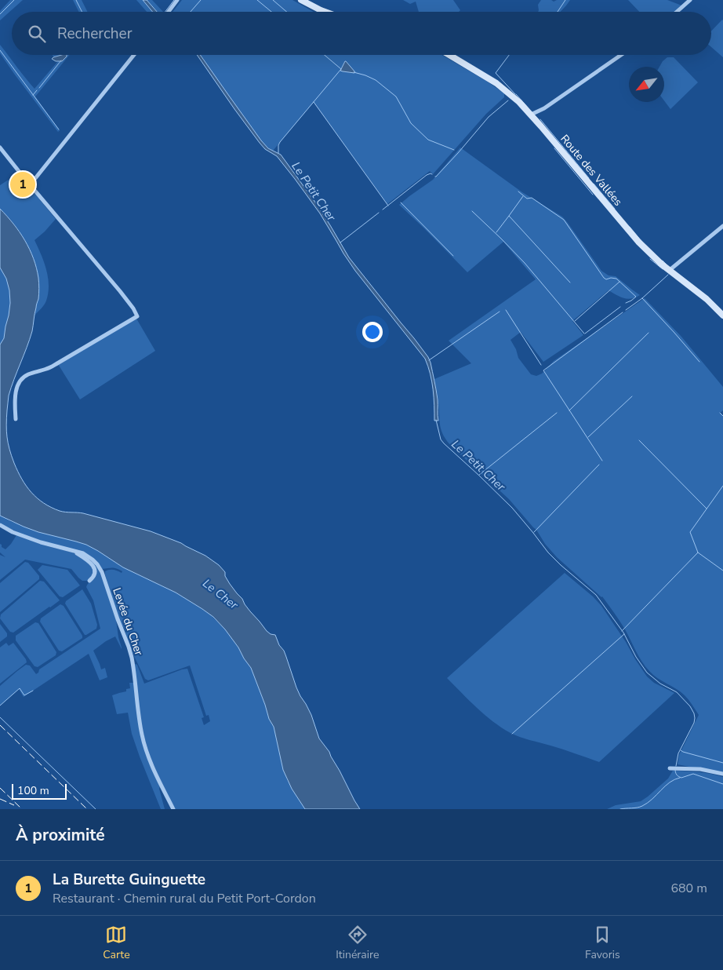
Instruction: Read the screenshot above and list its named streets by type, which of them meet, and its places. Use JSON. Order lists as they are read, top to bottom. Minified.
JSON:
{"streets":{"main road":["Route des Vallées"],"street":["Levée du Cher"]},"water":["Le Petit Cher","Le Cher"],"scale_bar":"100 m","north":"bottom left","page":{"search":"Rechercher","pins":"1","scale":"100 m","heading":"À proximité","list":[{"mark":"1","name":"La Burette Guinguette","note":"Restaurant · Chemin rural du Petit Port-Cordon","value":"680 m"}],"nav":["Carte","Itinéraire","Favoris"]}}
